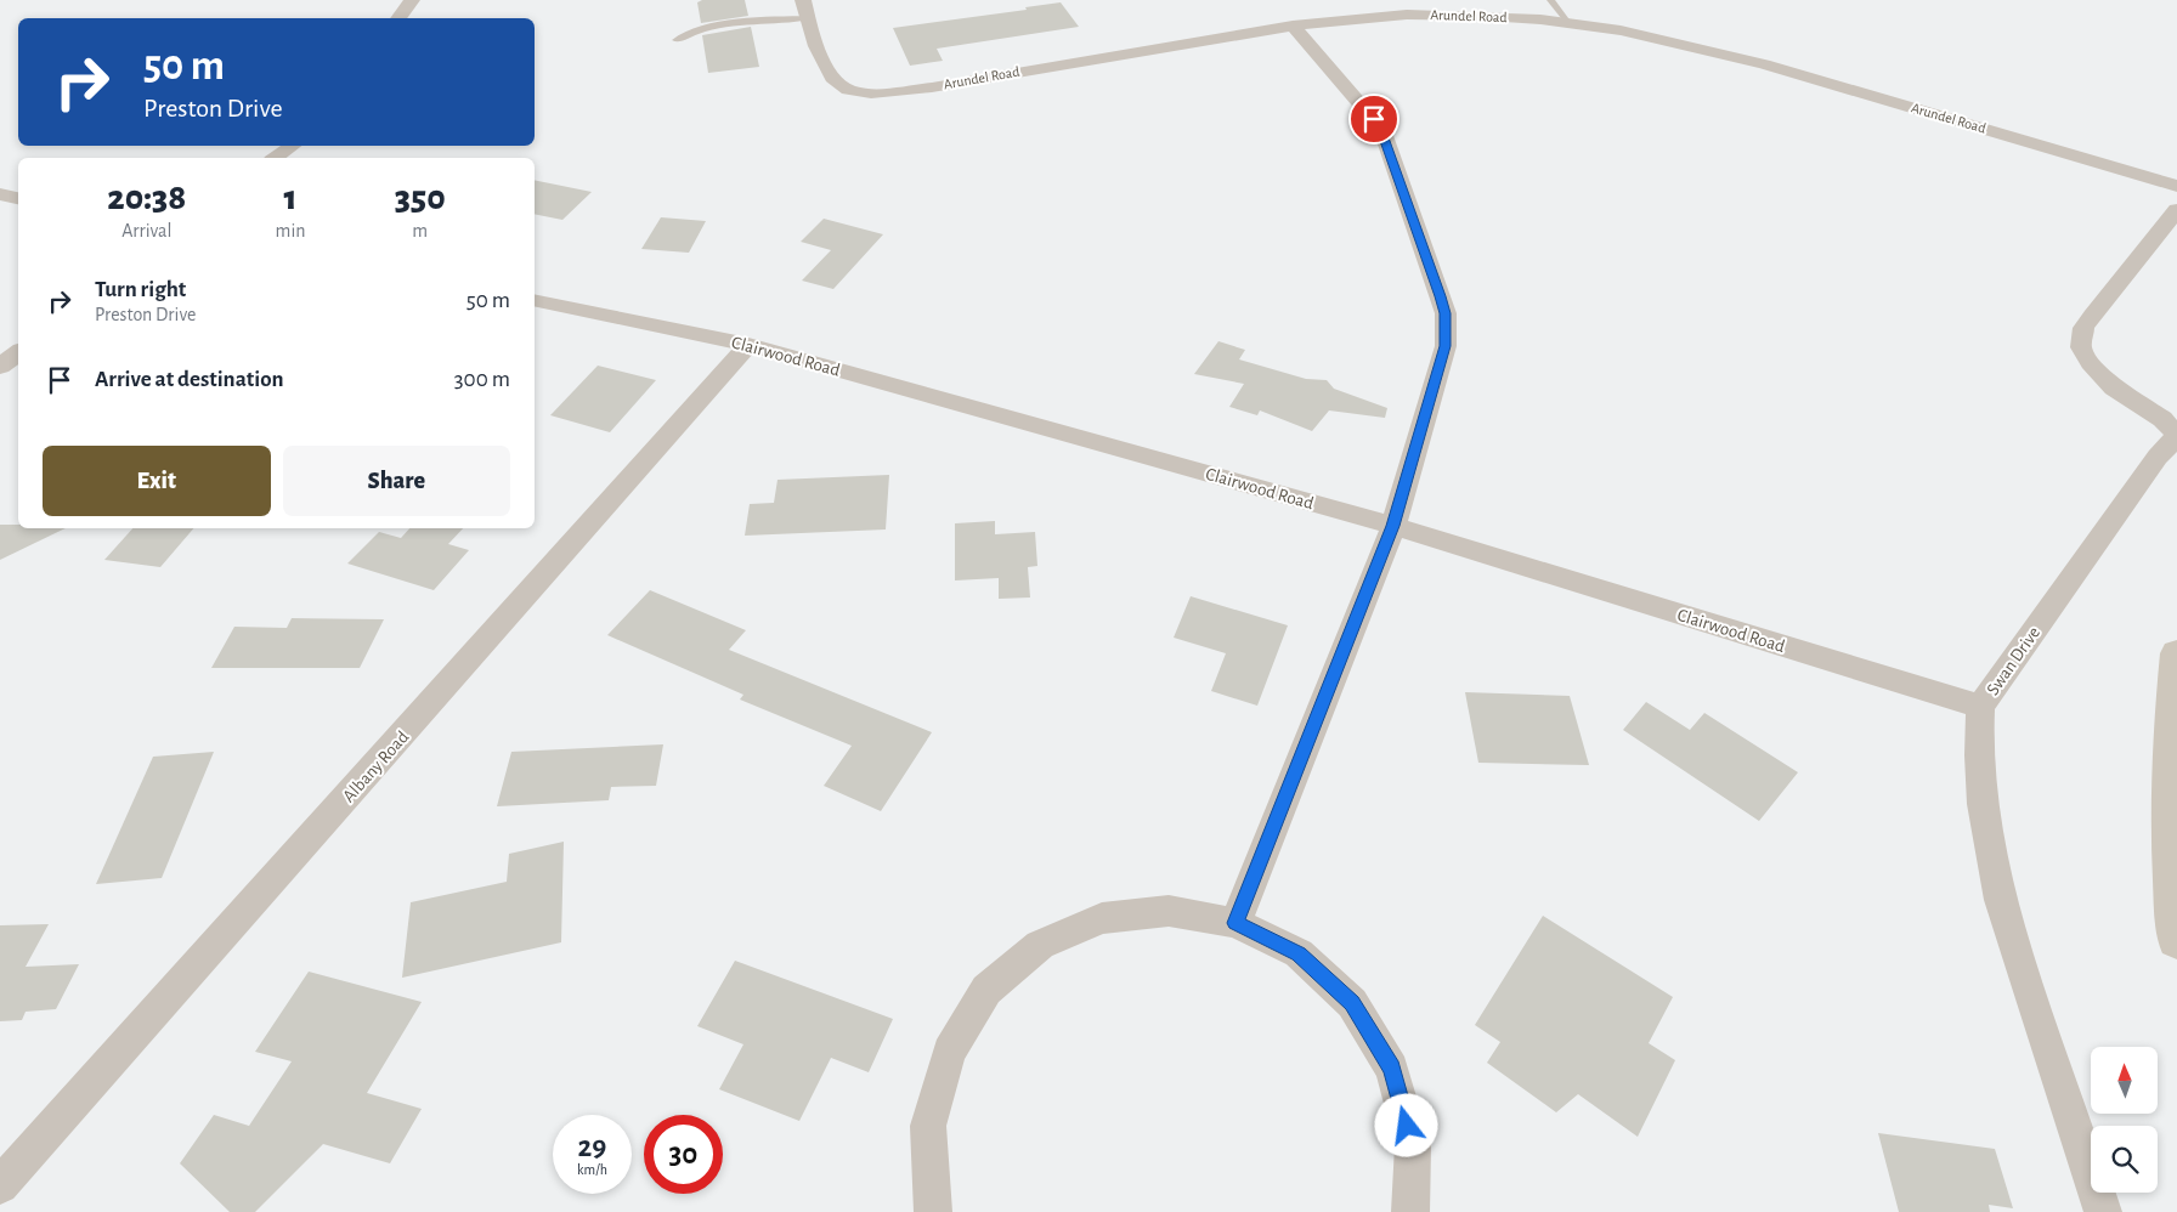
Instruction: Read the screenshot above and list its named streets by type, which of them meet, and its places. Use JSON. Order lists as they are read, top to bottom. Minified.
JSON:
{"streets":{"street":["Arundel Road","Clairwood Road","Swan Drive","Albany Road"]},"crossings":[["Clairwood Road","Swan Drive"],["Clairwood Road","Albany Road"]],"north":"top","page":{"turn":["50 m","Preston Drive"],"eta":["20:38","Arrival","1","min","350","m"],"list":[{"name":"Turn right","note":"Preston Drive","value":"50 m"},{"name":"Arrive at destination","value":"300 m"}],"buttons":["Exit","Share"],"speed":"29 km/h","limit":"30"}}
